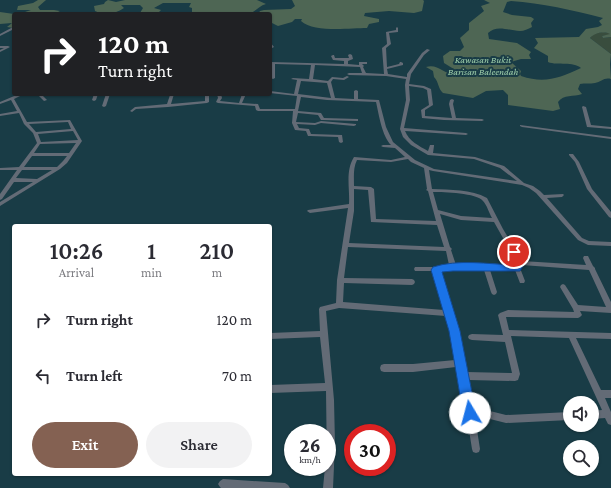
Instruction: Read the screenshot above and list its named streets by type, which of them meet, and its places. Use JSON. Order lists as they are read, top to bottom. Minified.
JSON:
{"parks":["Kawasan Bukit Barisan Baleendah"],"page":{"turn":["120 m","Turn right"],"eta":["10:26","Arrival","1","min","210","m"],"list":[{"name":"Turn right","value":"120 m"},{"name":"Turn left","value":"70 m"}],"buttons":["Exit","Share"],"speed":"26 km/h","limit":"30"}}
